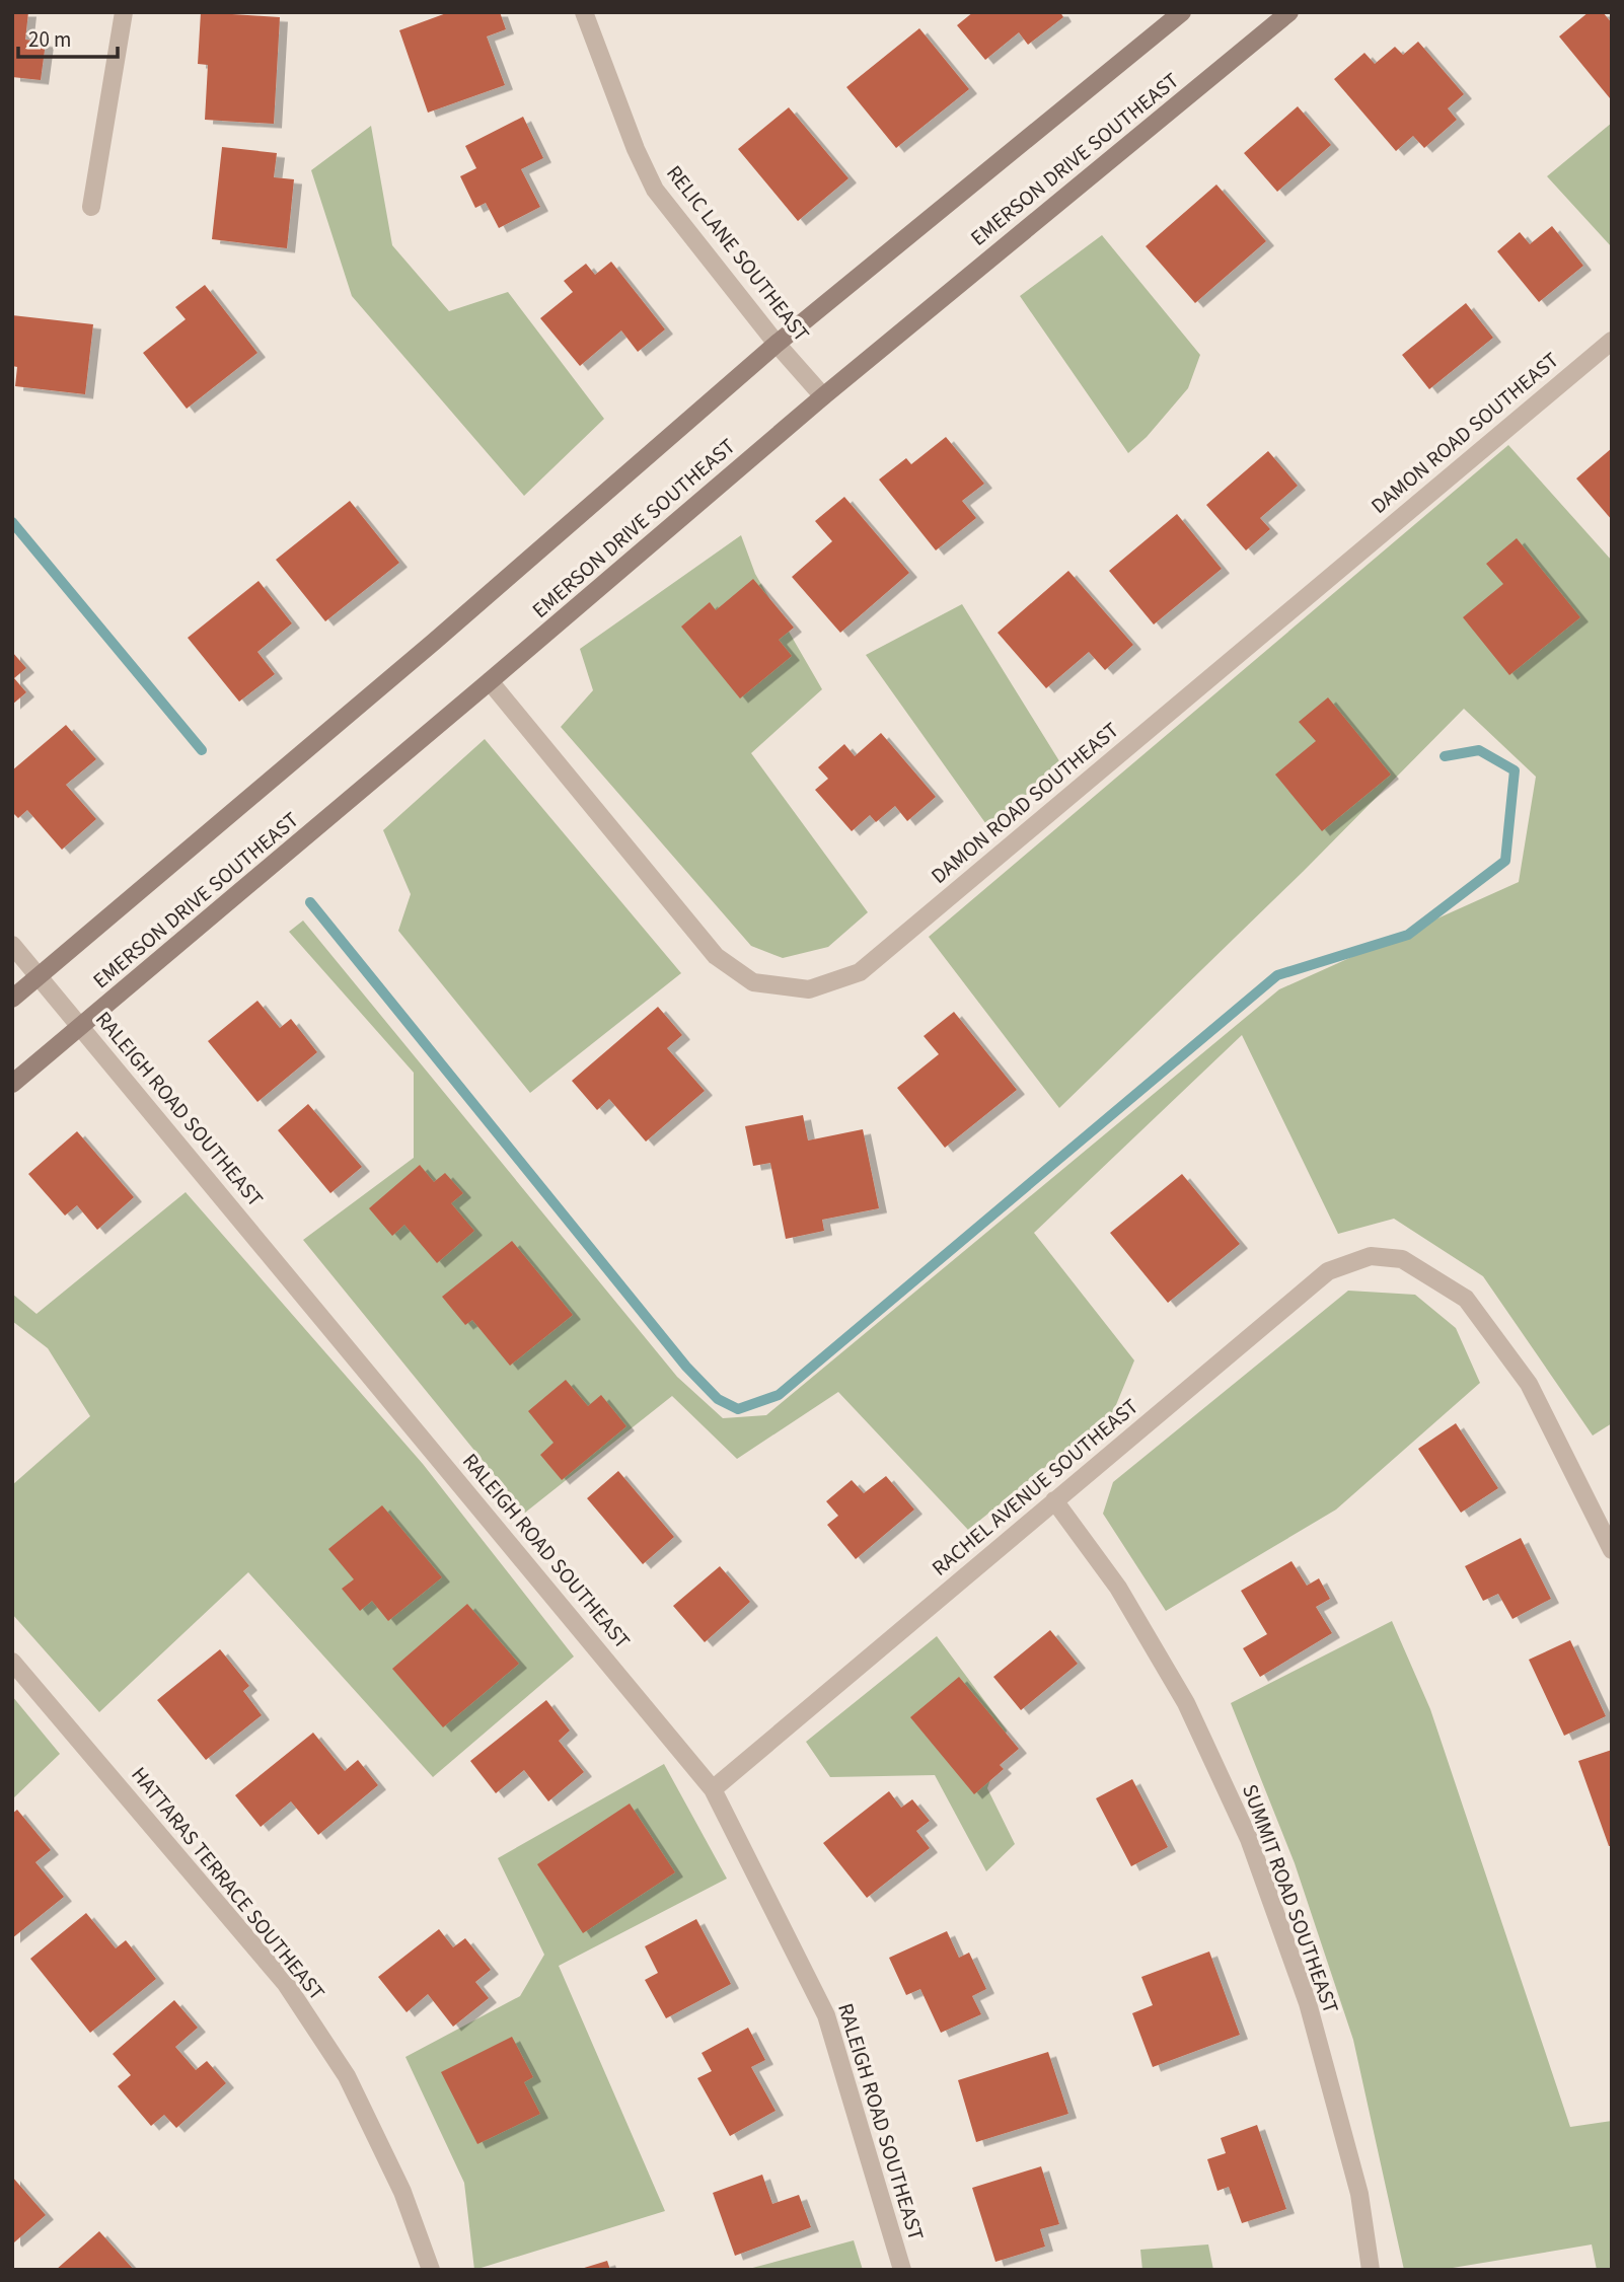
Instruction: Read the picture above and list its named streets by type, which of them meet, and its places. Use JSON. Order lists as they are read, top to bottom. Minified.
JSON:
{"streets":{"street":["EMERSON DRIVE SOUTHEAST","RELIC LANE SOUTHEAST","DAMON ROAD SOUTHEAST","RALEIGH ROAD SOUTHEAST","RACHEL AVENUE SOUTHEAST","HATTARAS TERRACE SOUTHEAST","SUMMIT ROAD SOUTHEAST"]},"crossings":[["EMERSON DRIVE SOUTHEAST","RELIC LANE SOUTHEAST"],["EMERSON DRIVE SOUTHEAST","DAMON ROAD SOUTHEAST"],["EMERSON DRIVE SOUTHEAST","RALEIGH ROAD SOUTHEAST"],["RALEIGH ROAD SOUTHEAST","RACHEL AVENUE SOUTHEAST"],["RACHEL AVENUE SOUTHEAST","SUMMIT ROAD SOUTHEAST"]],"scale_bar":"20 m"}
